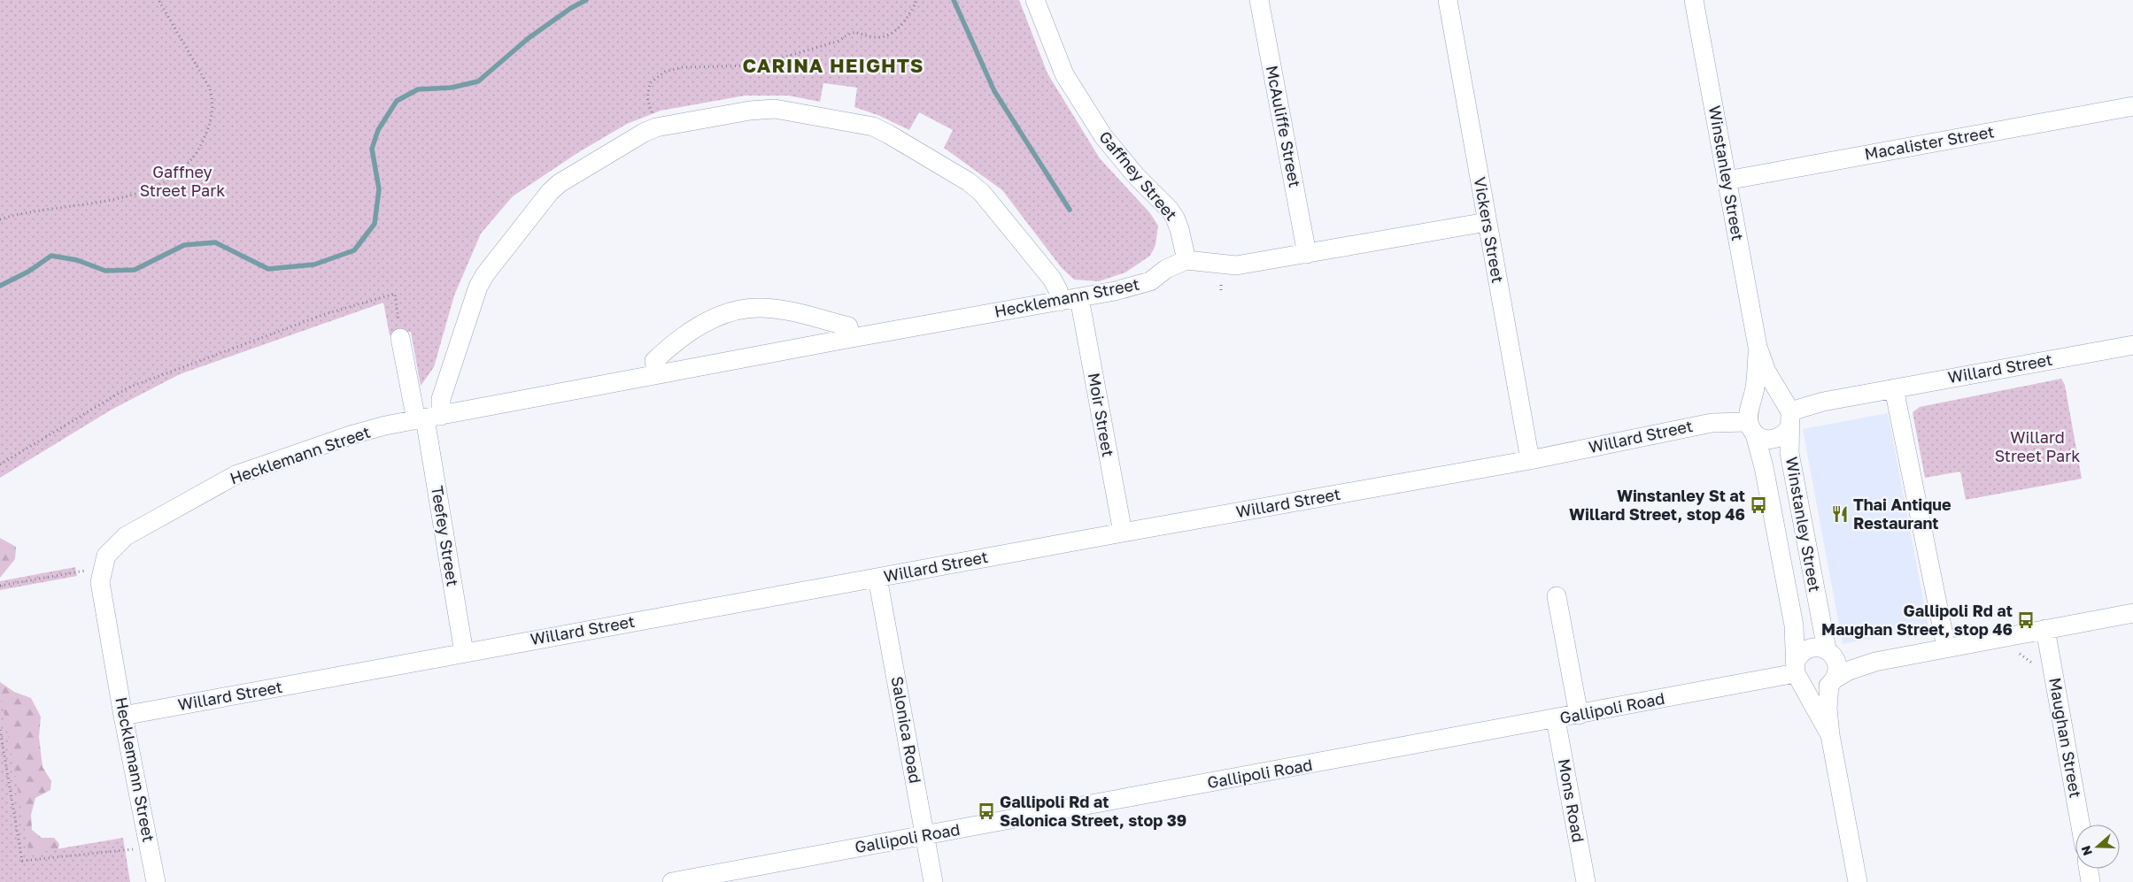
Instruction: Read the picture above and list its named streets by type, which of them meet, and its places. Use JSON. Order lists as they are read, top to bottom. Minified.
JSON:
{"streets":{"street":["McAuliffe Street","Macalister Street","Winstanley Street","Gaffney Street","Vickers Street","Hecklemann Street","Willard Street","Moir Street","Teefey Street","Gallipoli Road","Salonica Road","Maughan Street","Mons Road"]},"crossings":[["Macalister Street","Winstanley Street"],["Winstanley Street","Willard Street"],["Winstanley Street","Gallipoli Road"],["Gaffney Street","Hecklemann Street"],["Vickers Street","Willard Street"],["Hecklemann Street","Willard Street"],["Hecklemann Street","Moir Street"],["Hecklemann Street","Teefey Street"],["Willard Street","Moir Street"],["Willard Street","Teefey Street"],["Willard Street","Salonica Road"],["Gallipoli Road","Salonica Road"],["Gallipoli Road","Mons Road"]],"districts":["CARINA HEIGHTS"],"parks":["Gaffney Street Park","Willard Street Park"],"places":{"bus stop":["Winstanley St at Willard Street, stop 46","Gallipoli Rd at Maughan Street, stop 46","Gallipoli Rd at Salonica Street, stop 39"],"restaurant":["Thai Antique Restaurant"]},"north":"left"}
